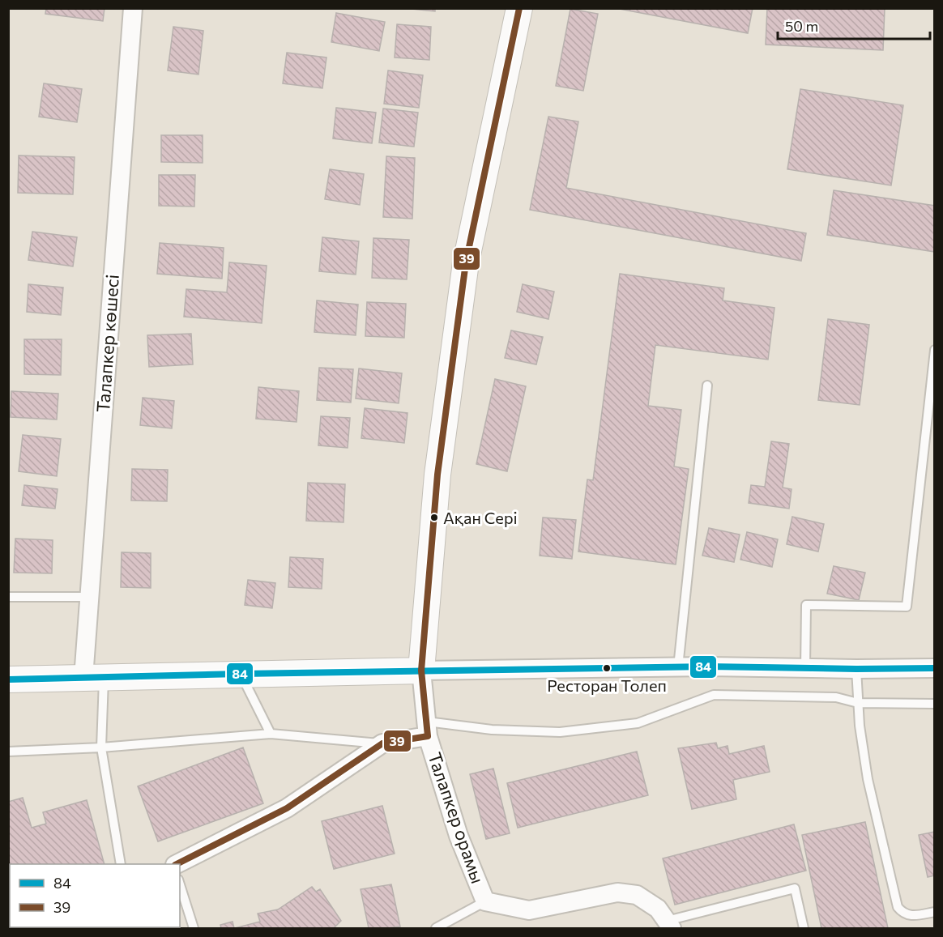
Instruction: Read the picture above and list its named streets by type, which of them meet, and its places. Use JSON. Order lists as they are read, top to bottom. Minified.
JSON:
{"streets":{"street":["Талапкер көшесі","Талапкер орамы"]},"places":["Ақан Серi","Ресторан Толеп"],"lines":["transit line 39","transit line 84"],"legend":["84","39"],"scale_bar":"50 m"}
